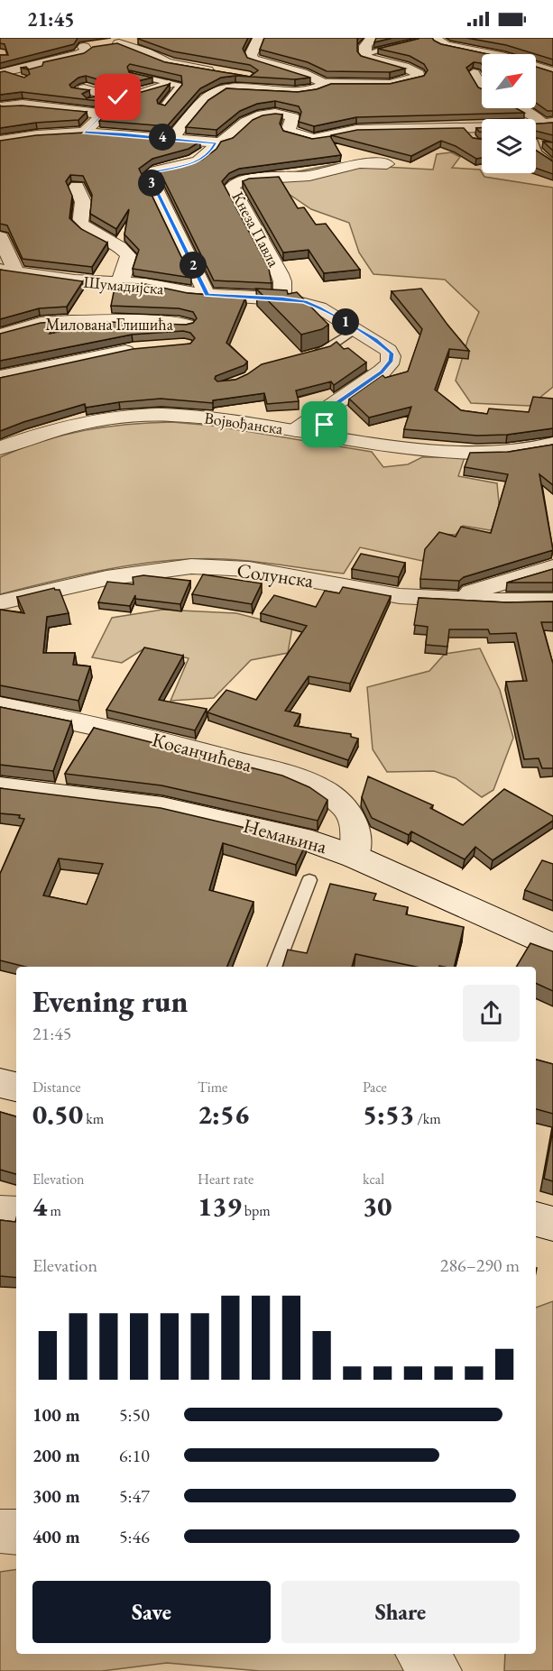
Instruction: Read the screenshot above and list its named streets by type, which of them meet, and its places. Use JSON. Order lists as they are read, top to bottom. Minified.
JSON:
{"streets":{"street":["Кнеза Павла","Шумадијска","Милована Глишића","Војвођанска","Солунска","Косанчићева","Немањина"]},"crossings":[["Кнеза Павла","Шумадијска"],["Шумадијска","Милована Глишића"],["Шумадијска","Војвођанска"],["Косанчићева","Немањина"]],"north":"top right","page":{"status":"21:45","pins":["4","3","2","1"],"heading":["Evening run","21:45"],"stats":[["Distance","0.50 km"],["Time","2:56"],["Pace","5:53 /km"],["Elevation","4 m"],["Heart rate","139 bpm"],["kcal","30"]],"chart":["Elevation","286–290 m"],"list":[{"name":"100 m","note":"5:50"},{"name":"200 m","note":"6:10"},{"name":"300 m","note":"5:47"},{"name":"400 m","note":"5:46"}],"buttons":["Save","Share"]}}
